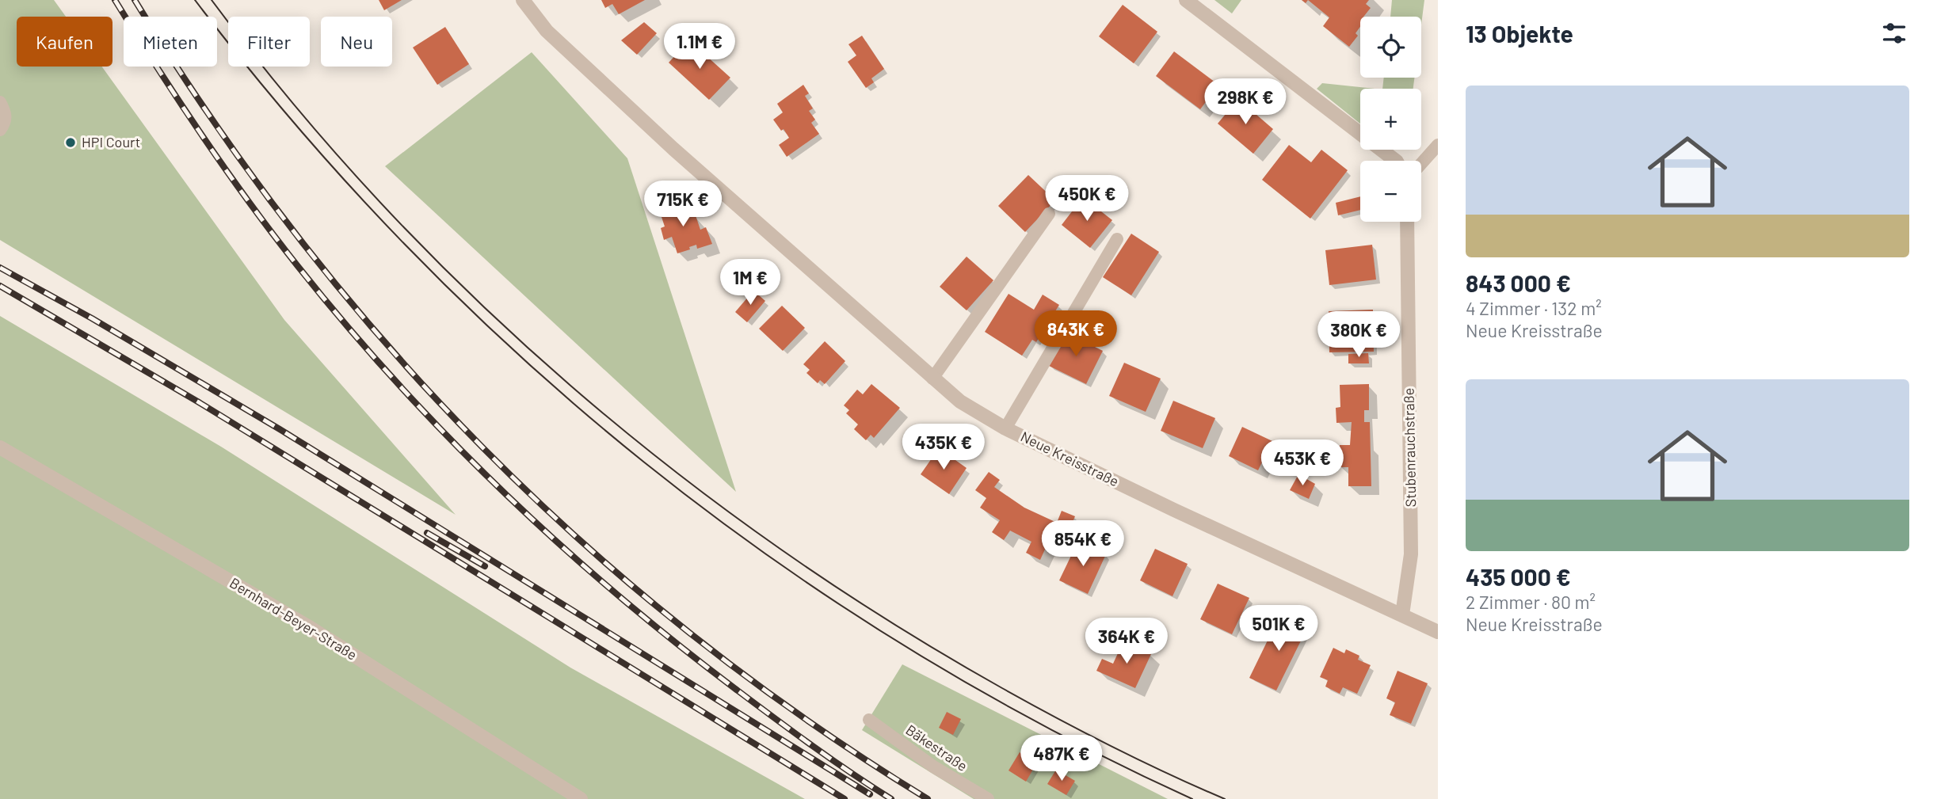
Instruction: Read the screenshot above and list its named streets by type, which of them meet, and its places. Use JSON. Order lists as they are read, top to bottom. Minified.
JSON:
{"streets":{"street":["Stubenrauchstraße","Neue Kreisstraße","Bernhard-Beyer-Straße"],"lane":["Bäkestraße"]},"crossings":[["Stubenrauchstraße","Neue Kreisstraße"]],"places":["HPI Court"],"page":{"heading":"13 Objekte","map_buttons":["+","−"],"chip":["Kaufen","Mieten","Filter","Neu"],"price":["1.1M €","298K €","450K €","715K €","1M €","843K €","380K €","435K €","453K €","854K €","501K €","364K €","487K €"],"list":[{"name":"843 000 €","note":"4 Zimmer · 132 m² · Neue Kreisstraße"},{"name":"435 000 €","note":"2 Zimmer · 80 m² · Neue Kreisstraße"}]}}
